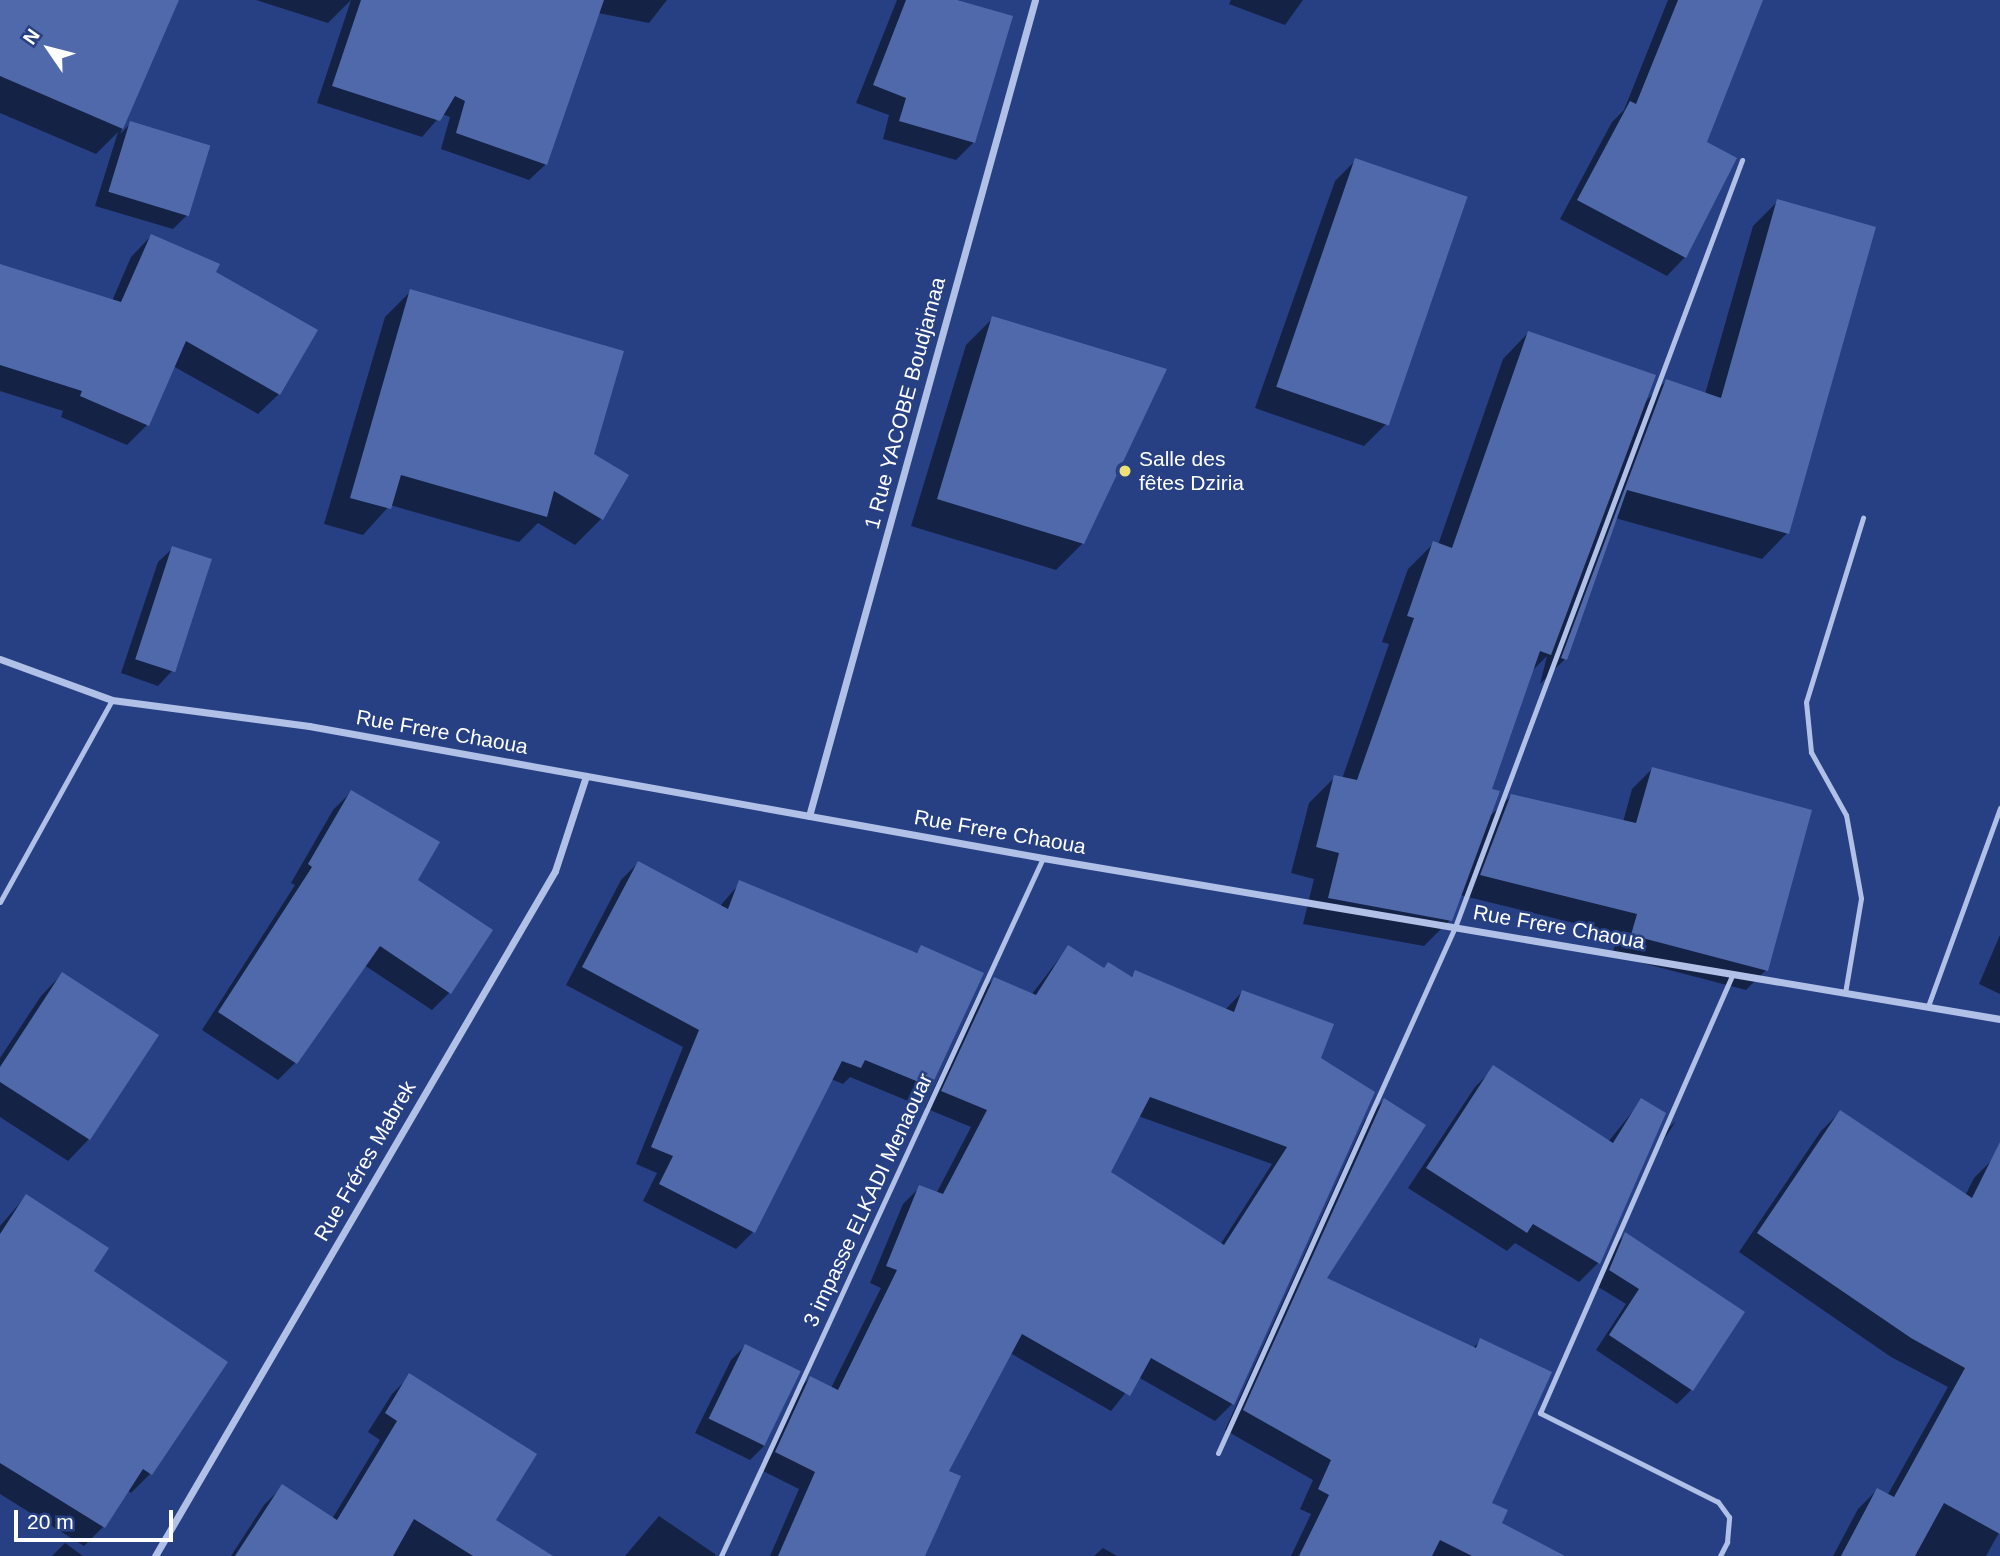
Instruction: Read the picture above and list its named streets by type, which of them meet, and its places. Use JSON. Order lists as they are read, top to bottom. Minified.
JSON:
{"streets":{"street":["1 Rue YACOBE Boudjamaa","Rue Frere Chaoua","Rue Fréres Mabrek"],"lane":["3 impasse ELKADI Menaouar"]},"crossings":[["1 Rue YACOBE Boudjamaa","Rue Frere Chaoua"],["Rue Frere Chaoua","Rue Fréres Mabrek"],["Rue Frere Chaoua","3 impasse ELKADI Menaouar"]],"places":["Salle des fêtes Dziria"],"scale_bar":"20 m","north":"top left"}
